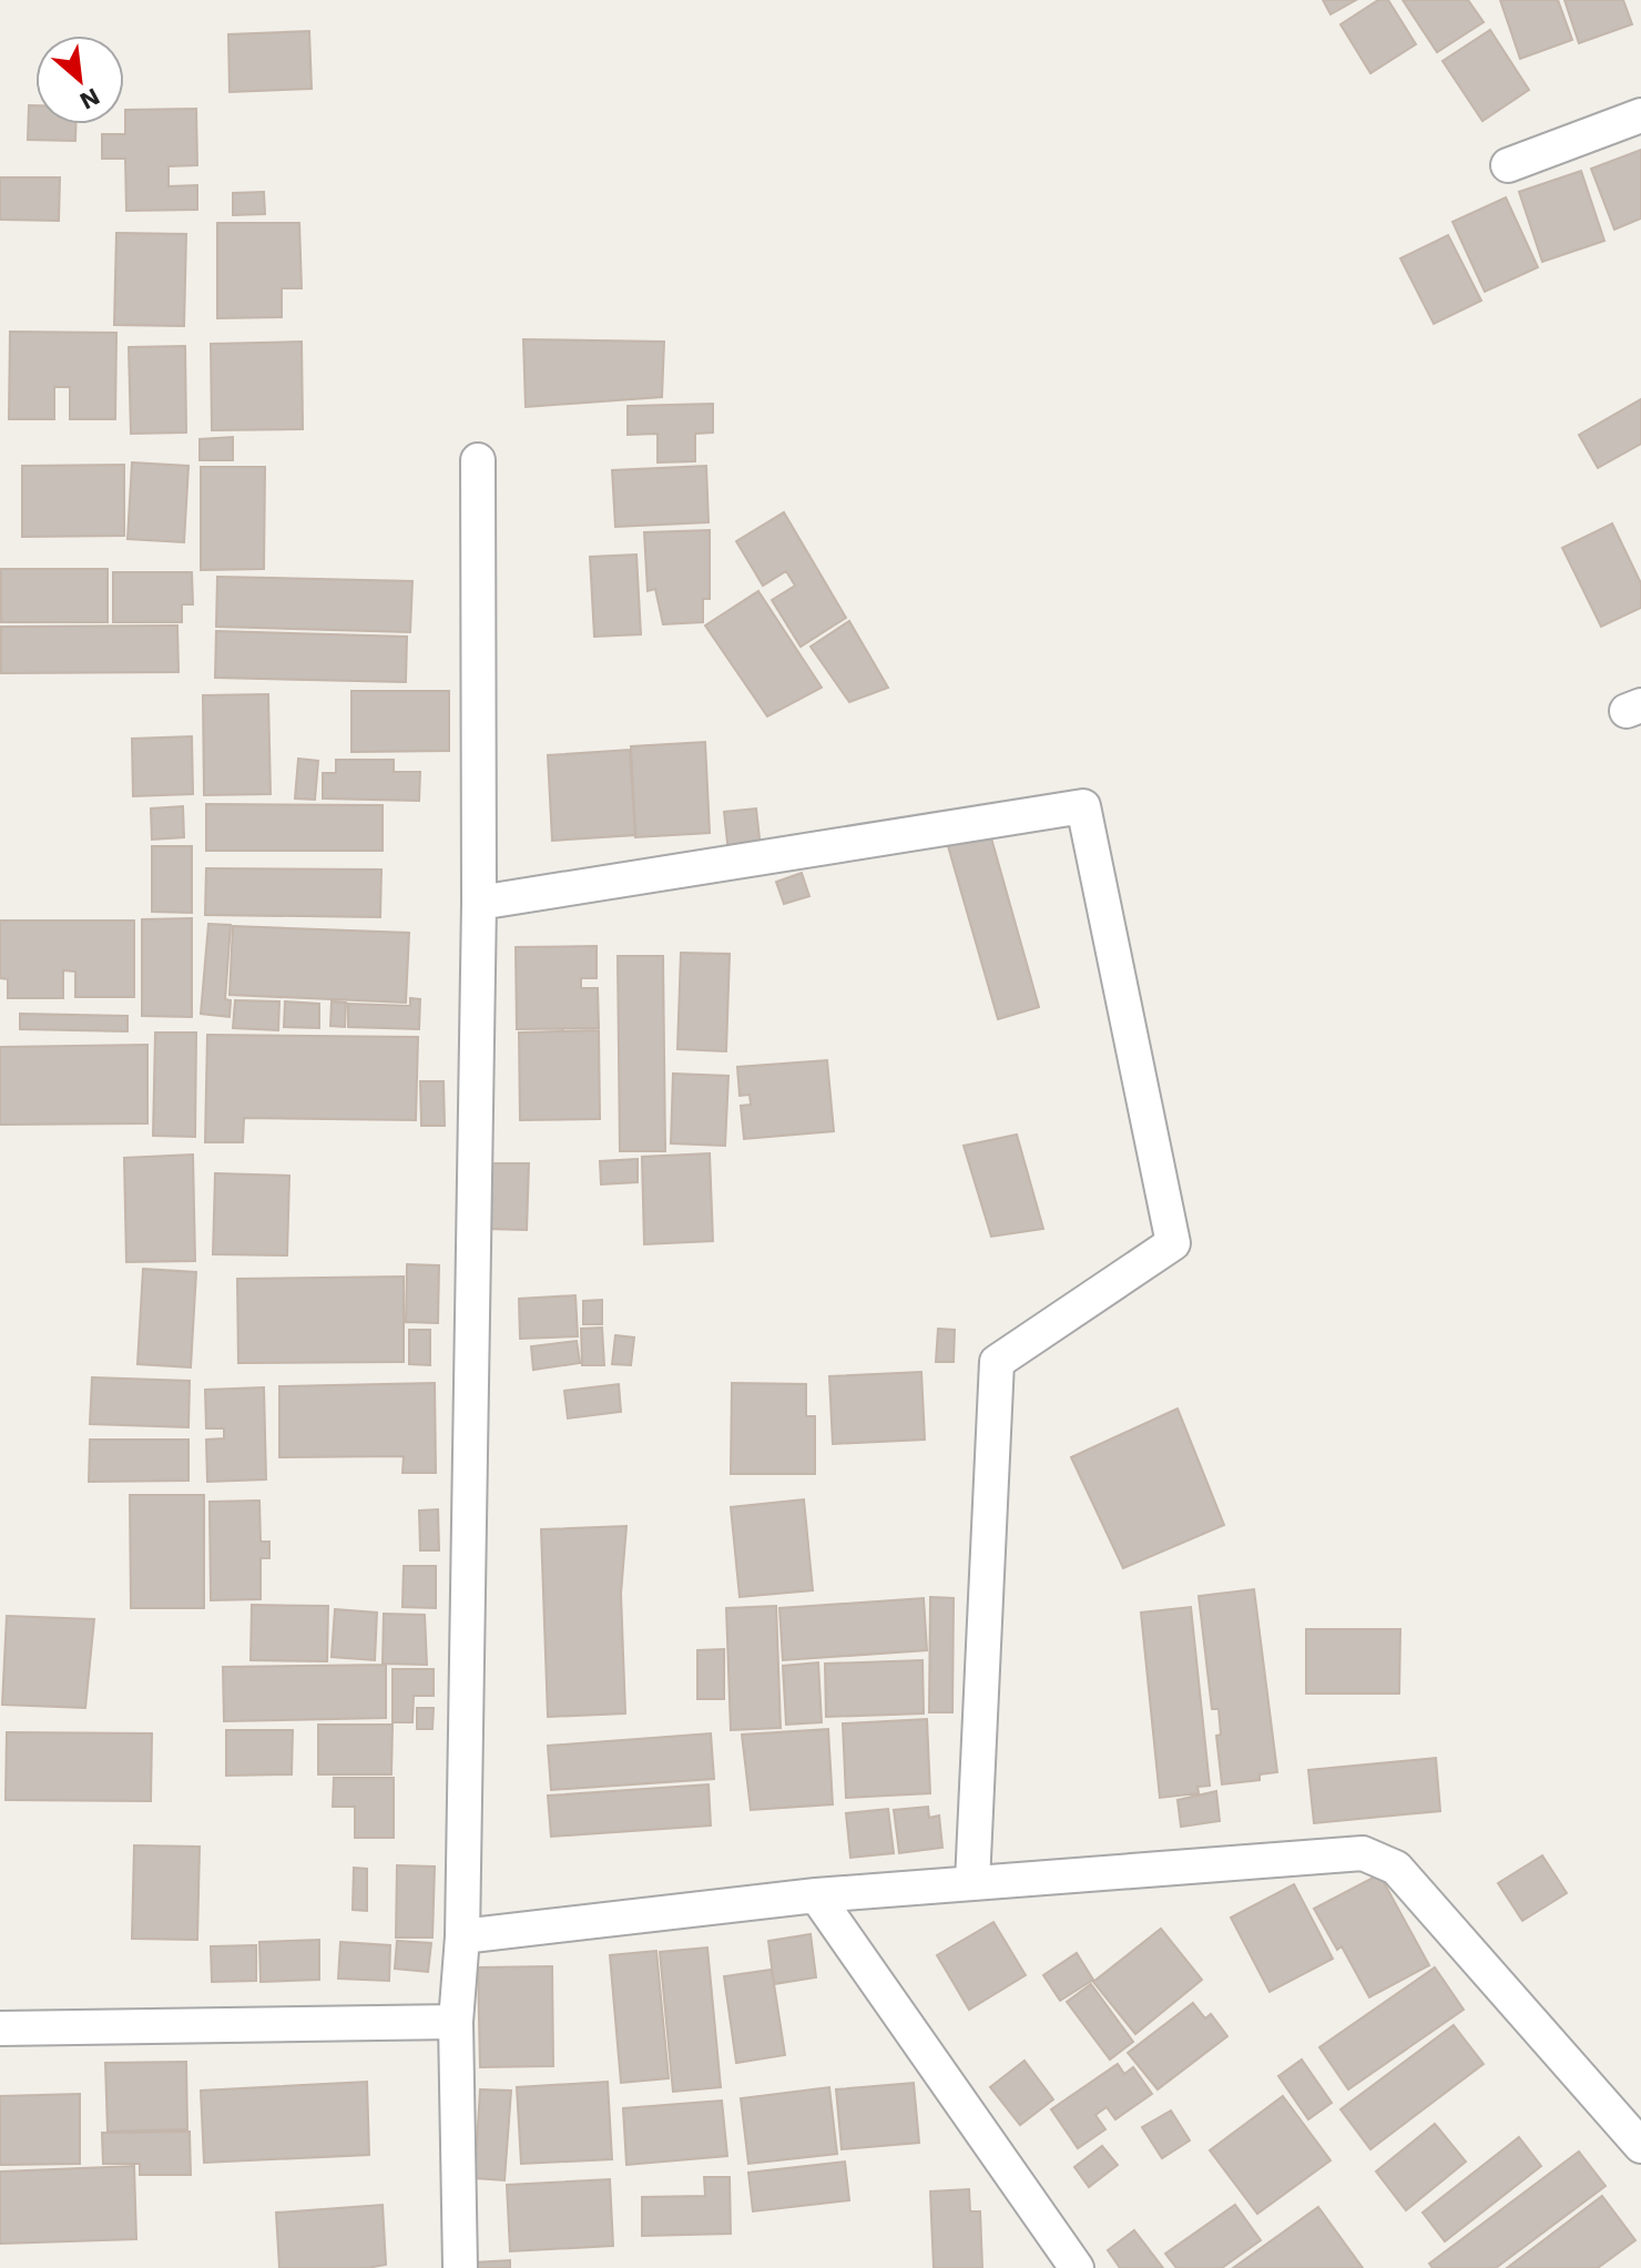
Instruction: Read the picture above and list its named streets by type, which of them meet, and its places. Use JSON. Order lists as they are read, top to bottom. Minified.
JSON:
{"north":"bottom right"}
